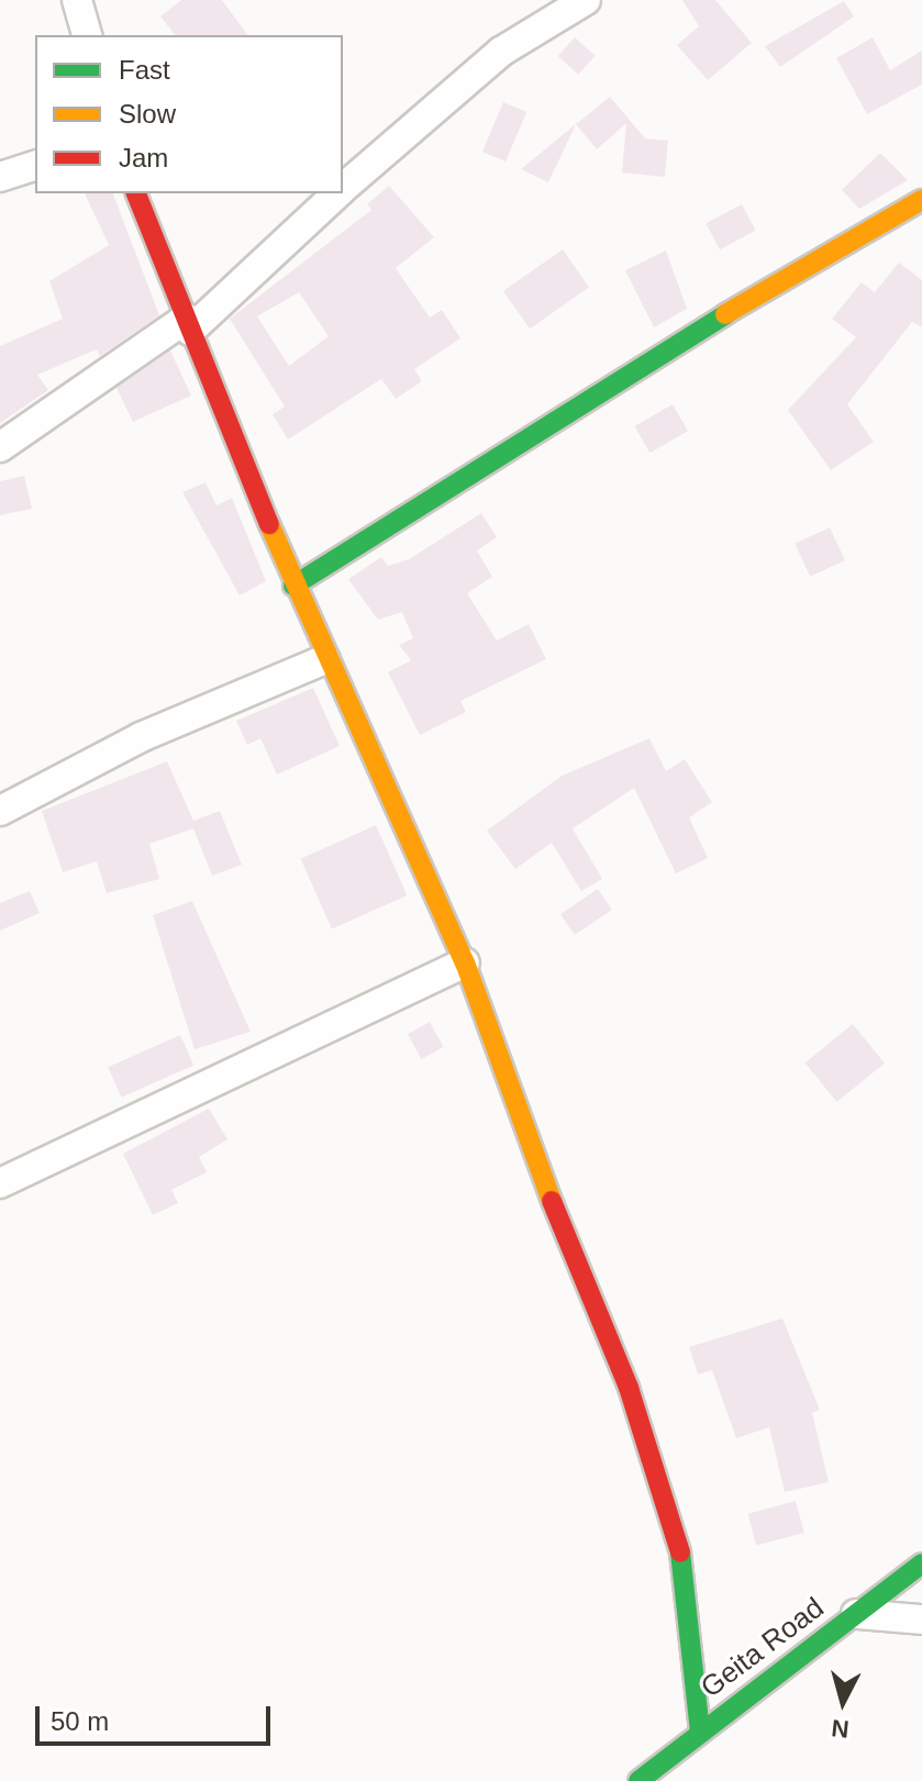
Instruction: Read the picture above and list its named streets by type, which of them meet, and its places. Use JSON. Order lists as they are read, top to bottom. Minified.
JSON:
{"streets":{"main road":["Geita Road"]},"legend":["Fast","Slow","Jam"],"scale_bar":"50 m","north":"bottom"}
